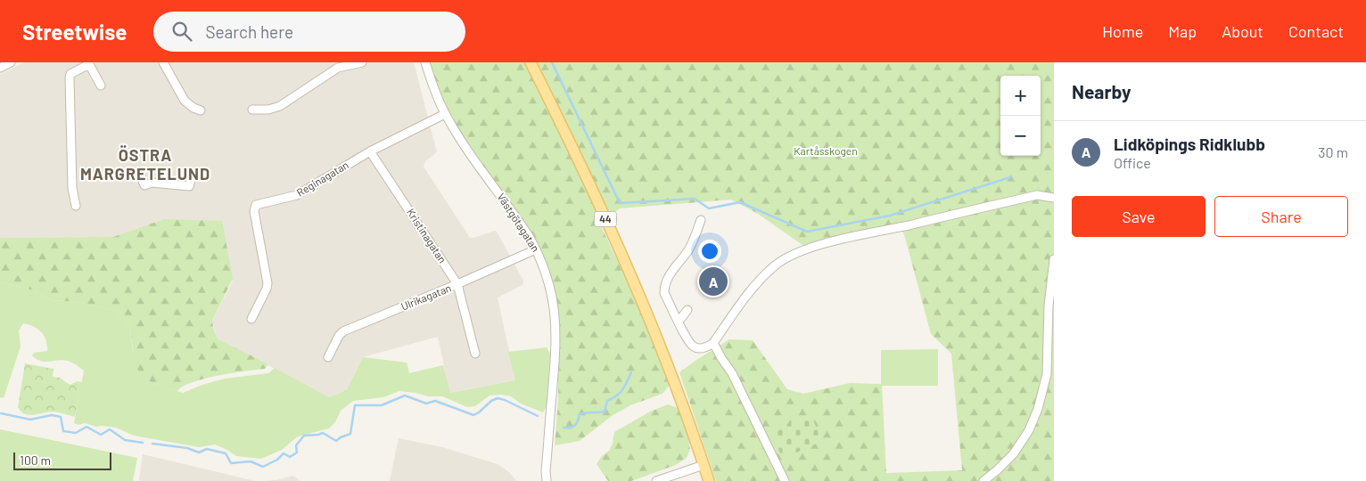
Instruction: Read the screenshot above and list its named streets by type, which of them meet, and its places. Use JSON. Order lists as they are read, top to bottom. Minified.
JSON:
{"streets":{"main road":["44"],"street":["Reginagatan","Västgötagatan","Kristinagatan","Ulrikagatan"]},"crossings":[["Reginagatan","Västgötagatan"],["Reginagatan","Kristinagatan"],["Västgötagatan","Ulrikagatan"],["Kristinagatan","Ulrikagatan"]],"districts":["ÖSTRA MARGRETELUND"],"parks":["Kartåsskogen"],"scale_bar":"100 m","page":{"header":"Streetwise","search":"Search here","nav":["Home","Map","About","Contact"],"heading":"Nearby","map_buttons":["+","−"],"list":[{"mark":"A","name":"Lidköpings Ridklubb","note":"Office","value":"30 m"}],"buttons":["Save","Share"],"pins":"A","scale":"100 m"}}
